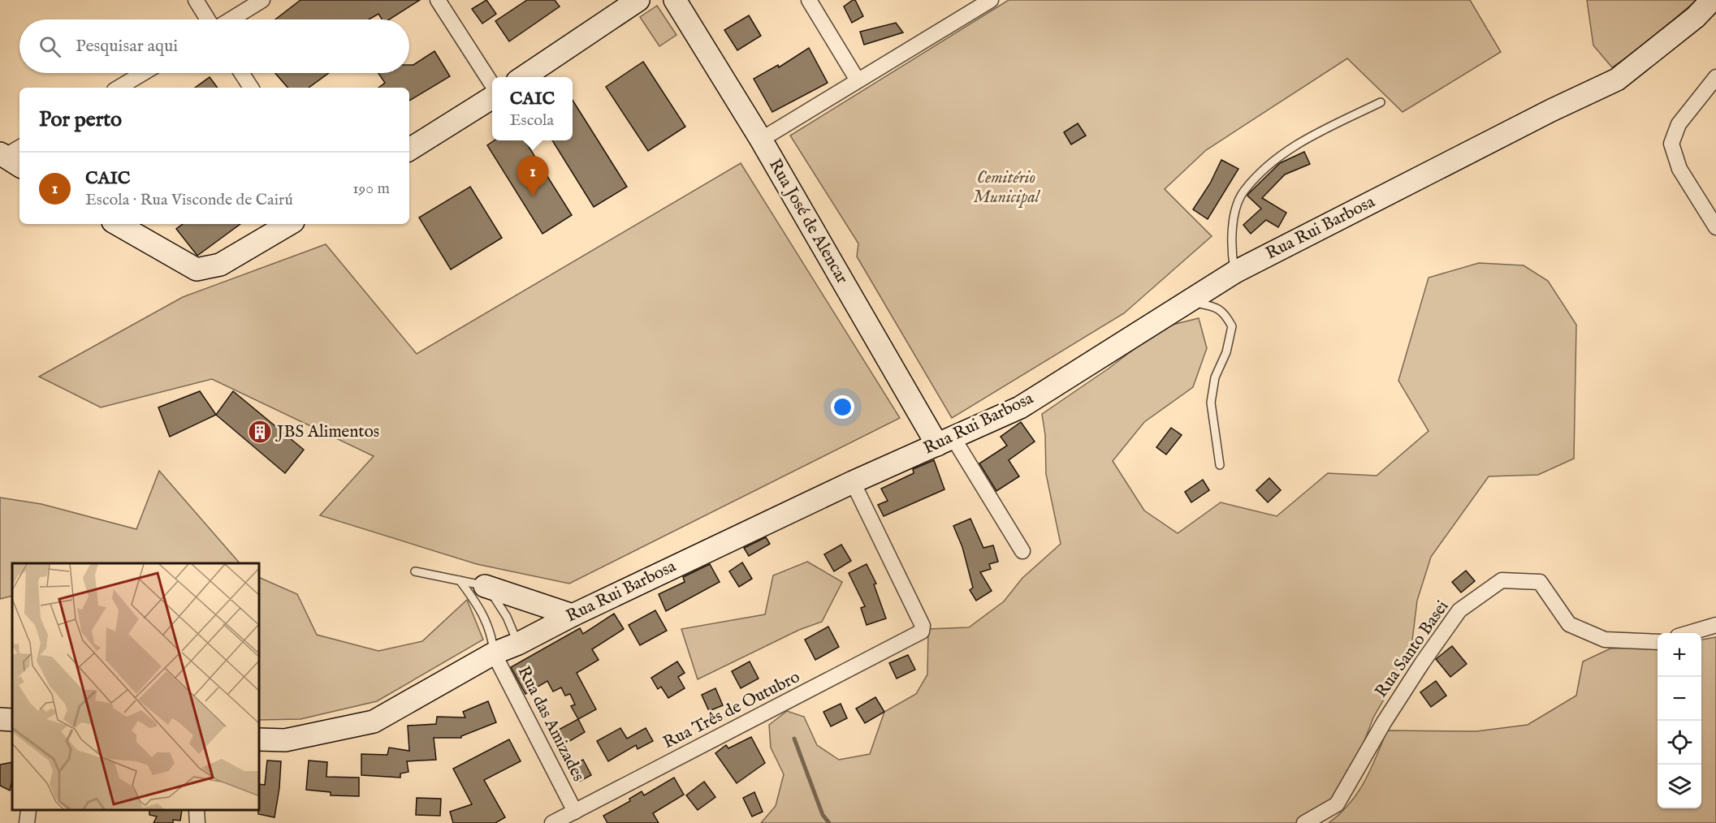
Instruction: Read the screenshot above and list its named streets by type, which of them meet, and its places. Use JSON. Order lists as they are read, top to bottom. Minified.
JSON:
{"streets":{"main road":["Rua José de Alencar","Rua Rui Barbosa"],"street":["Rua Santo Basei","Rua Três de Outubro","Rua das Amizades"]},"crossings":[["Rua José de Alencar","Rua Rui Barbosa"],["Rua Rui Barbosa","Rua Três de Outubro"],["Rua Rui Barbosa","Rua das Amizades"],["Rua Três de Outubro","Rua das Amizades"]],"parks":["Cemitério Municipal"],"places":{"building":["JBS Alimentos"]},"page":{"search":"Pesquisar aqui","popup":["CAIC","Escola"],"heading":"Por perto","list":[{"mark":"1","name":"CAIC","note":"Escola · Rua Visconde de Cairú","value":"190 m"}],"pins":"1","map_buttons":["+","−"]}}
